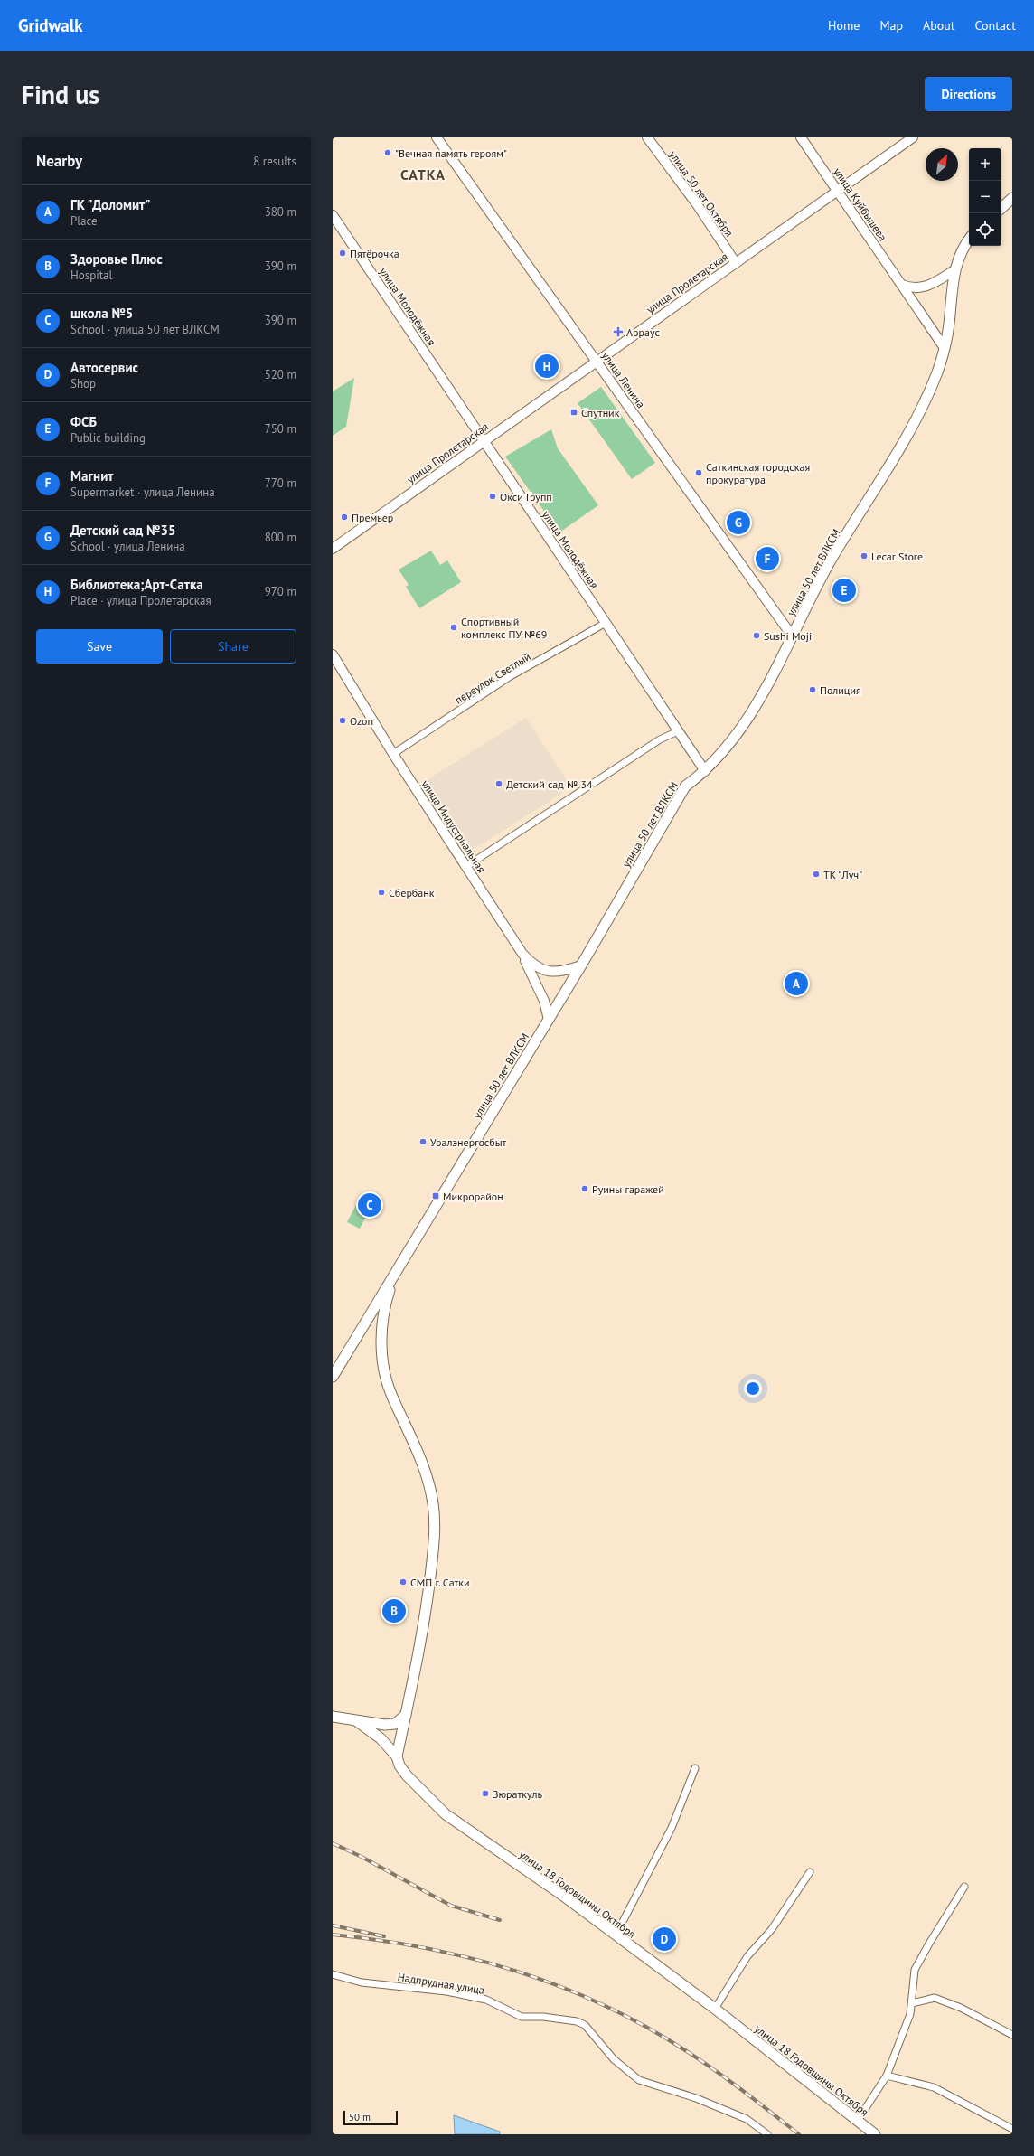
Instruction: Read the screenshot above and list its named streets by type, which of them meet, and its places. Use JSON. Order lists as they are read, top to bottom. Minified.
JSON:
{"streets":{"main road":["улица 50 лет Октября","улица Куйбышева","улица Пролетарская","улица Молодёжная","улица Ленина","улица 50 лет ВЛКСМ","улица Индустриальная","улица 18 Годовщины Октября"],"street":["переулок Светлый","Надпрудная улица"]},"crossings":[["улица 50 лет Октября","улица Пролетарская"],["улица Куйбышева","улица Пролетарская"],["улица Куйбышева","улица 50 лет ВЛКСМ"],["улица Пролетарская","улица Молодёжная"],["улица Пролетарская","улица Ленина"],["улица Молодёжная","улица 50 лет ВЛКСМ"],["улица Молодёжная","переулок Светлый"],["улица Ленина","улица 50 лет ВЛКСМ"],["улица 50 лет ВЛКСМ","улица Индустриальная"],["переулок Светлый","улица Индустриальная"]],"districts":["САТКА"],"places":{"other":["\"Вечная память героям\"","Пятёрочка","Саткинская городская прокуратура","Окси Групп","Премьер","Lecar Store","Спортивный комплекс ПУ №69","Sushi Moji","Полиция","Ozon","Детский сад № 34","ТК \"Луч\"","Сбербанк","Уралэнергосбыт","Руины гаражей","СМП г. Сатки","Зюраткуль"],"health":["Арраус"],"transit":["Спутник","Микрорайон"]},"scale_bar":"50 m","north":"top right","page":{"header":"Gridwalk","nav":["Home","Map","About","Contact"],"buttons":["Directions",["Save","Share"]],"title":"Find us","heading":["Nearby","8 results"],"map_buttons":["+","−"],"list":[{"mark":"A","name":"ГК \"Доломит\"","note":"Place","value":"380 m"},{"mark":"B","name":"Здоровье Плюс","note":"Hospital","value":"390 m"},{"mark":"C","name":"школа №5","note":"School · улица 50 лет ВЛКСМ","value":"390 m"},{"mark":"D","name":"Автосервис","note":"Shop","value":"520 m"},{"mark":"E","name":"ФСБ","note":"Public building","value":"750 m"},{"mark":"F","name":"Магнит","note":"Supermarket · улица Ленина","value":"770 m"},{"mark":"G","name":"Детский сад №35","note":"School · улица Ленина","value":"800 m"},{"mark":"H","name":"Библиотека;Арт-Сатка","note":"Place · улица Пролетарская","value":"970 m"}],"pins":["H","G","F","E","A","C","B","D"],"scale":"50 m"}}
